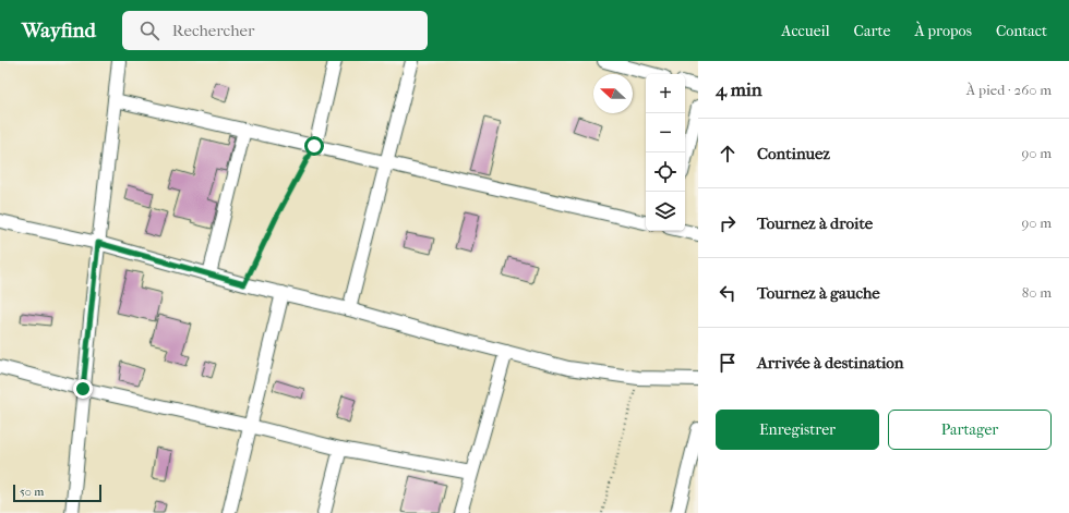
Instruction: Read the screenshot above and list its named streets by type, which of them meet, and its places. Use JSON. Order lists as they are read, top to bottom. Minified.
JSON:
{"scale_bar":"50 m","north":"left","page":{"header":"Wayfind","search":"Rechercher","nav":["Accueil","Carte","À propos","Contact"],"heading":["4 min","À pied · 260 m"],"map_buttons":["+","−"],"list":[["Continuez","90 m"],["Tournez à droite","90 m"],["Tournez à gauche","80 m"],"Arrivée à destination"],"buttons":["Enregistrer","Partager"],"scale":"50 m"}}
